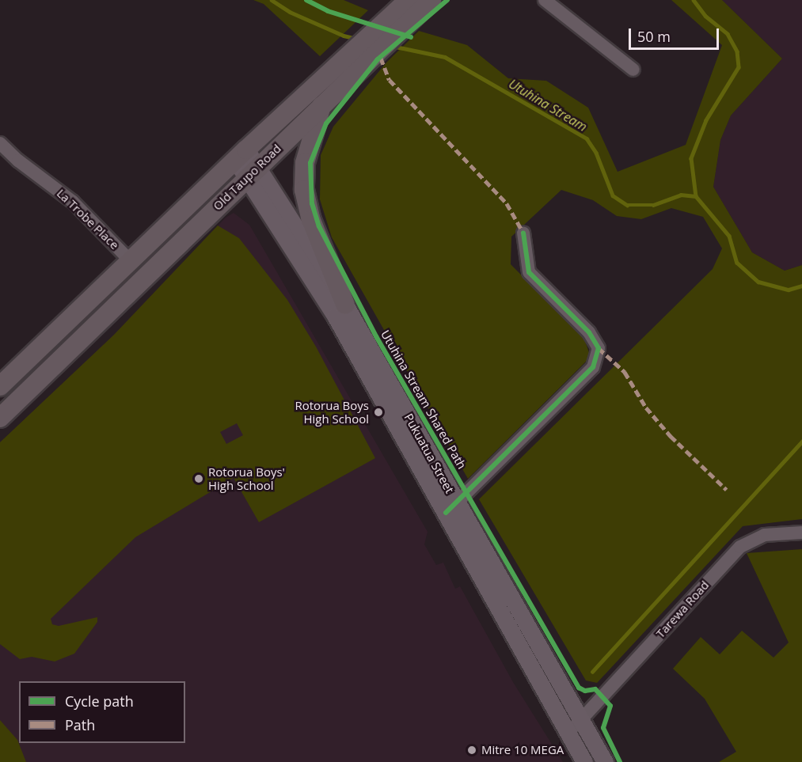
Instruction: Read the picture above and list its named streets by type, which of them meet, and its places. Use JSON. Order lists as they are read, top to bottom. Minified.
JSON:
{"streets":{"highway":["Old Taupo Road"],"main road":["Pukuatua Street"],"street":["La Trobe Place","Tarewa Road"],"cycle path":["Utuhina Stream Shared Path"]},"crossings":[["Old Taupo Road","La Trobe Place"],["Old Taupo Road","Pukuatua Street"],["Pukuatua Street","Tarewa Road"]],"water":["Utuhina Stream"],"places":["Rotorua Boys High School","Rotorua Boys' High School","Mitre 10 MEGA"],"legend":["Cycle path","Path"],"scale_bar":"50 m"}
